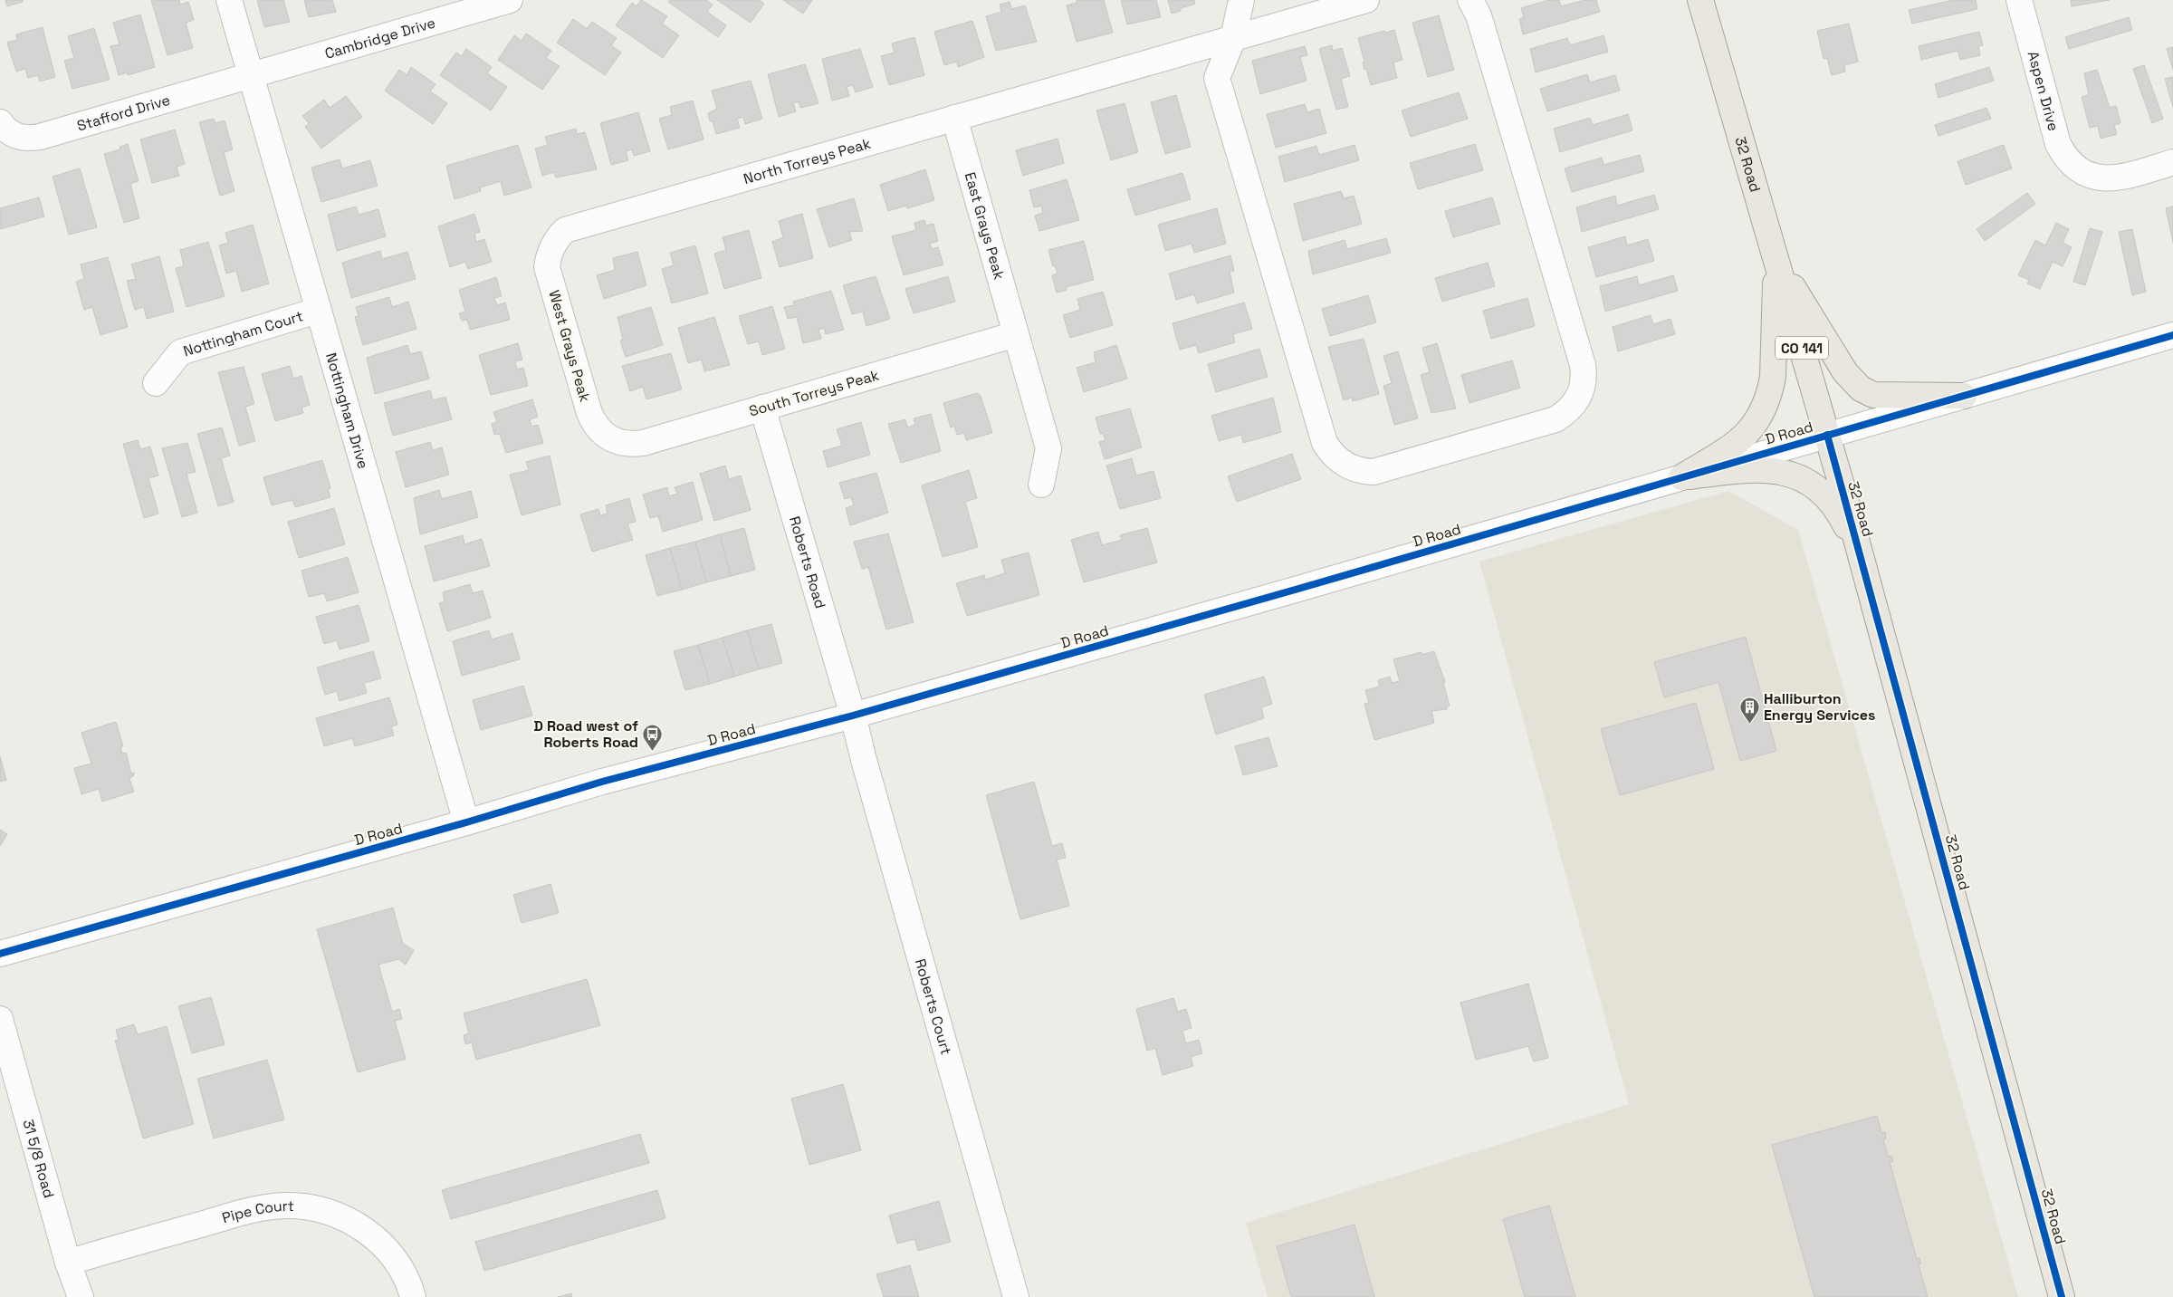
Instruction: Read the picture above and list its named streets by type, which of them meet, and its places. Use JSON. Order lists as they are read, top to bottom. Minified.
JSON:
{"streets":{"main road":["32 Road","CO 141"],"street":["Cambridge Drive","Aspen Drive","Stafford Drive","North Torreys Peak","East Grays Peak","Nottingham Court","West Grays Peak","South Torreys Peak","Nottingham Drive","D Road","Roberts Road","Roberts Court","31 5/8 Road","Pipe Court"]},"crossings":[["Cambridge Drive","Stafford Drive"],["Cambridge Drive","Nottingham Drive"],["Stafford Drive","Nottingham Drive"],["North Torreys Peak","East Grays Peak"],["North Torreys Peak","West Grays Peak"],["32 Road","D Road"],["East Grays Peak","South Torreys Peak"],["Nottingham Court","Nottingham Drive"],["West Grays Peak","South Torreys Peak"],["South Torreys Peak","Roberts Road"],["Nottingham Drive","D Road"],["D Road","Roberts Road"],["D Road","Roberts Court"],["Roberts Road","Roberts Court"],["31 5/8 Road","Pipe Court"]],"places":{"building":["Halliburton Energy Services"],"bus stop":["D Road west of Roberts Road"]}}
